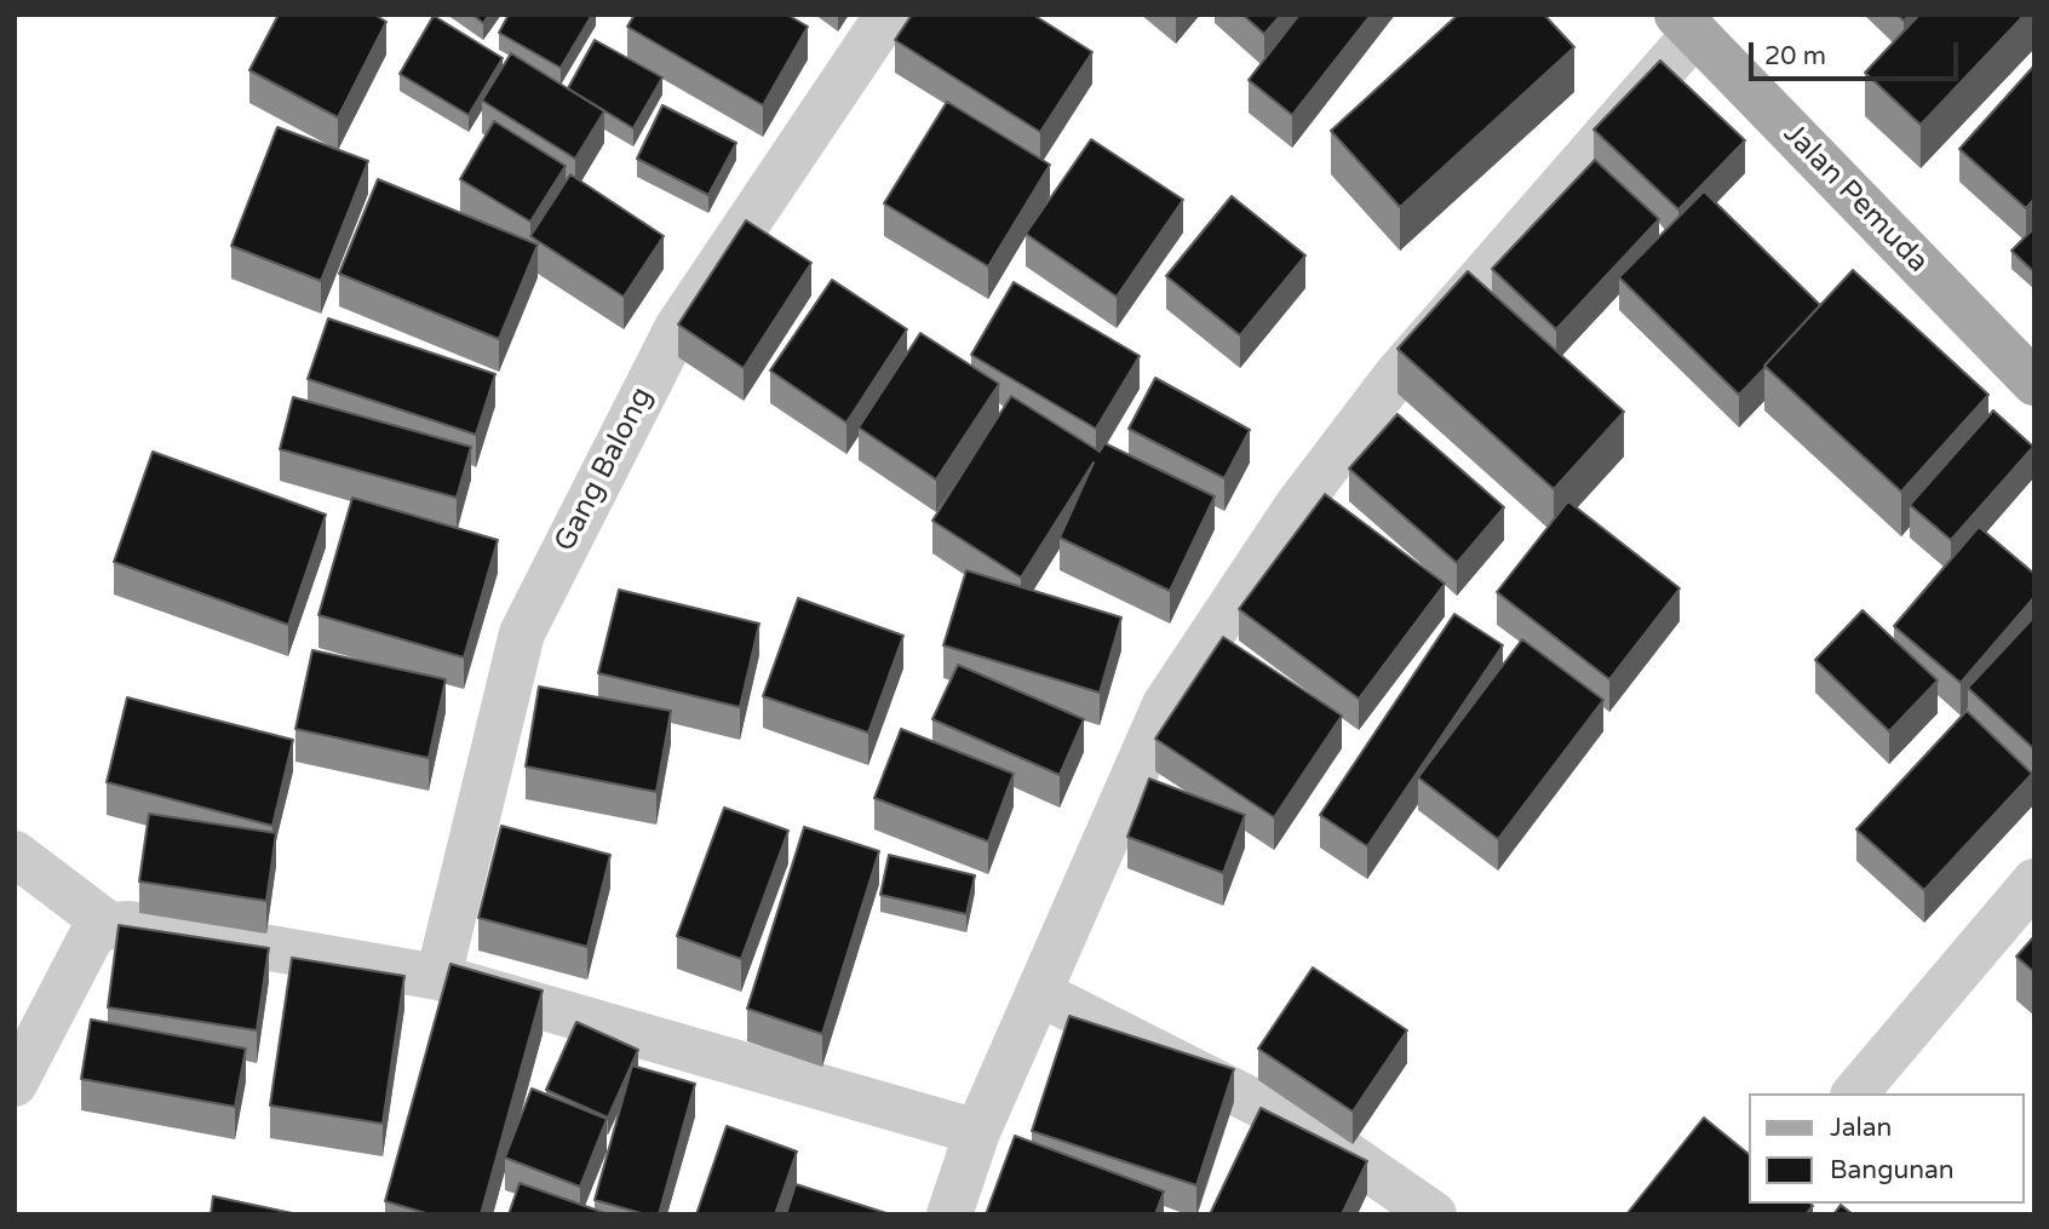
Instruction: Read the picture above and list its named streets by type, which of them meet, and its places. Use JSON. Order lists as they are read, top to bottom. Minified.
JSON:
{"streets":{"main road":["Jalan Pemuda"],"street":["Gang Balong"]},"legend":["Jalan","Bangunan"],"scale_bar":"20 m"}
